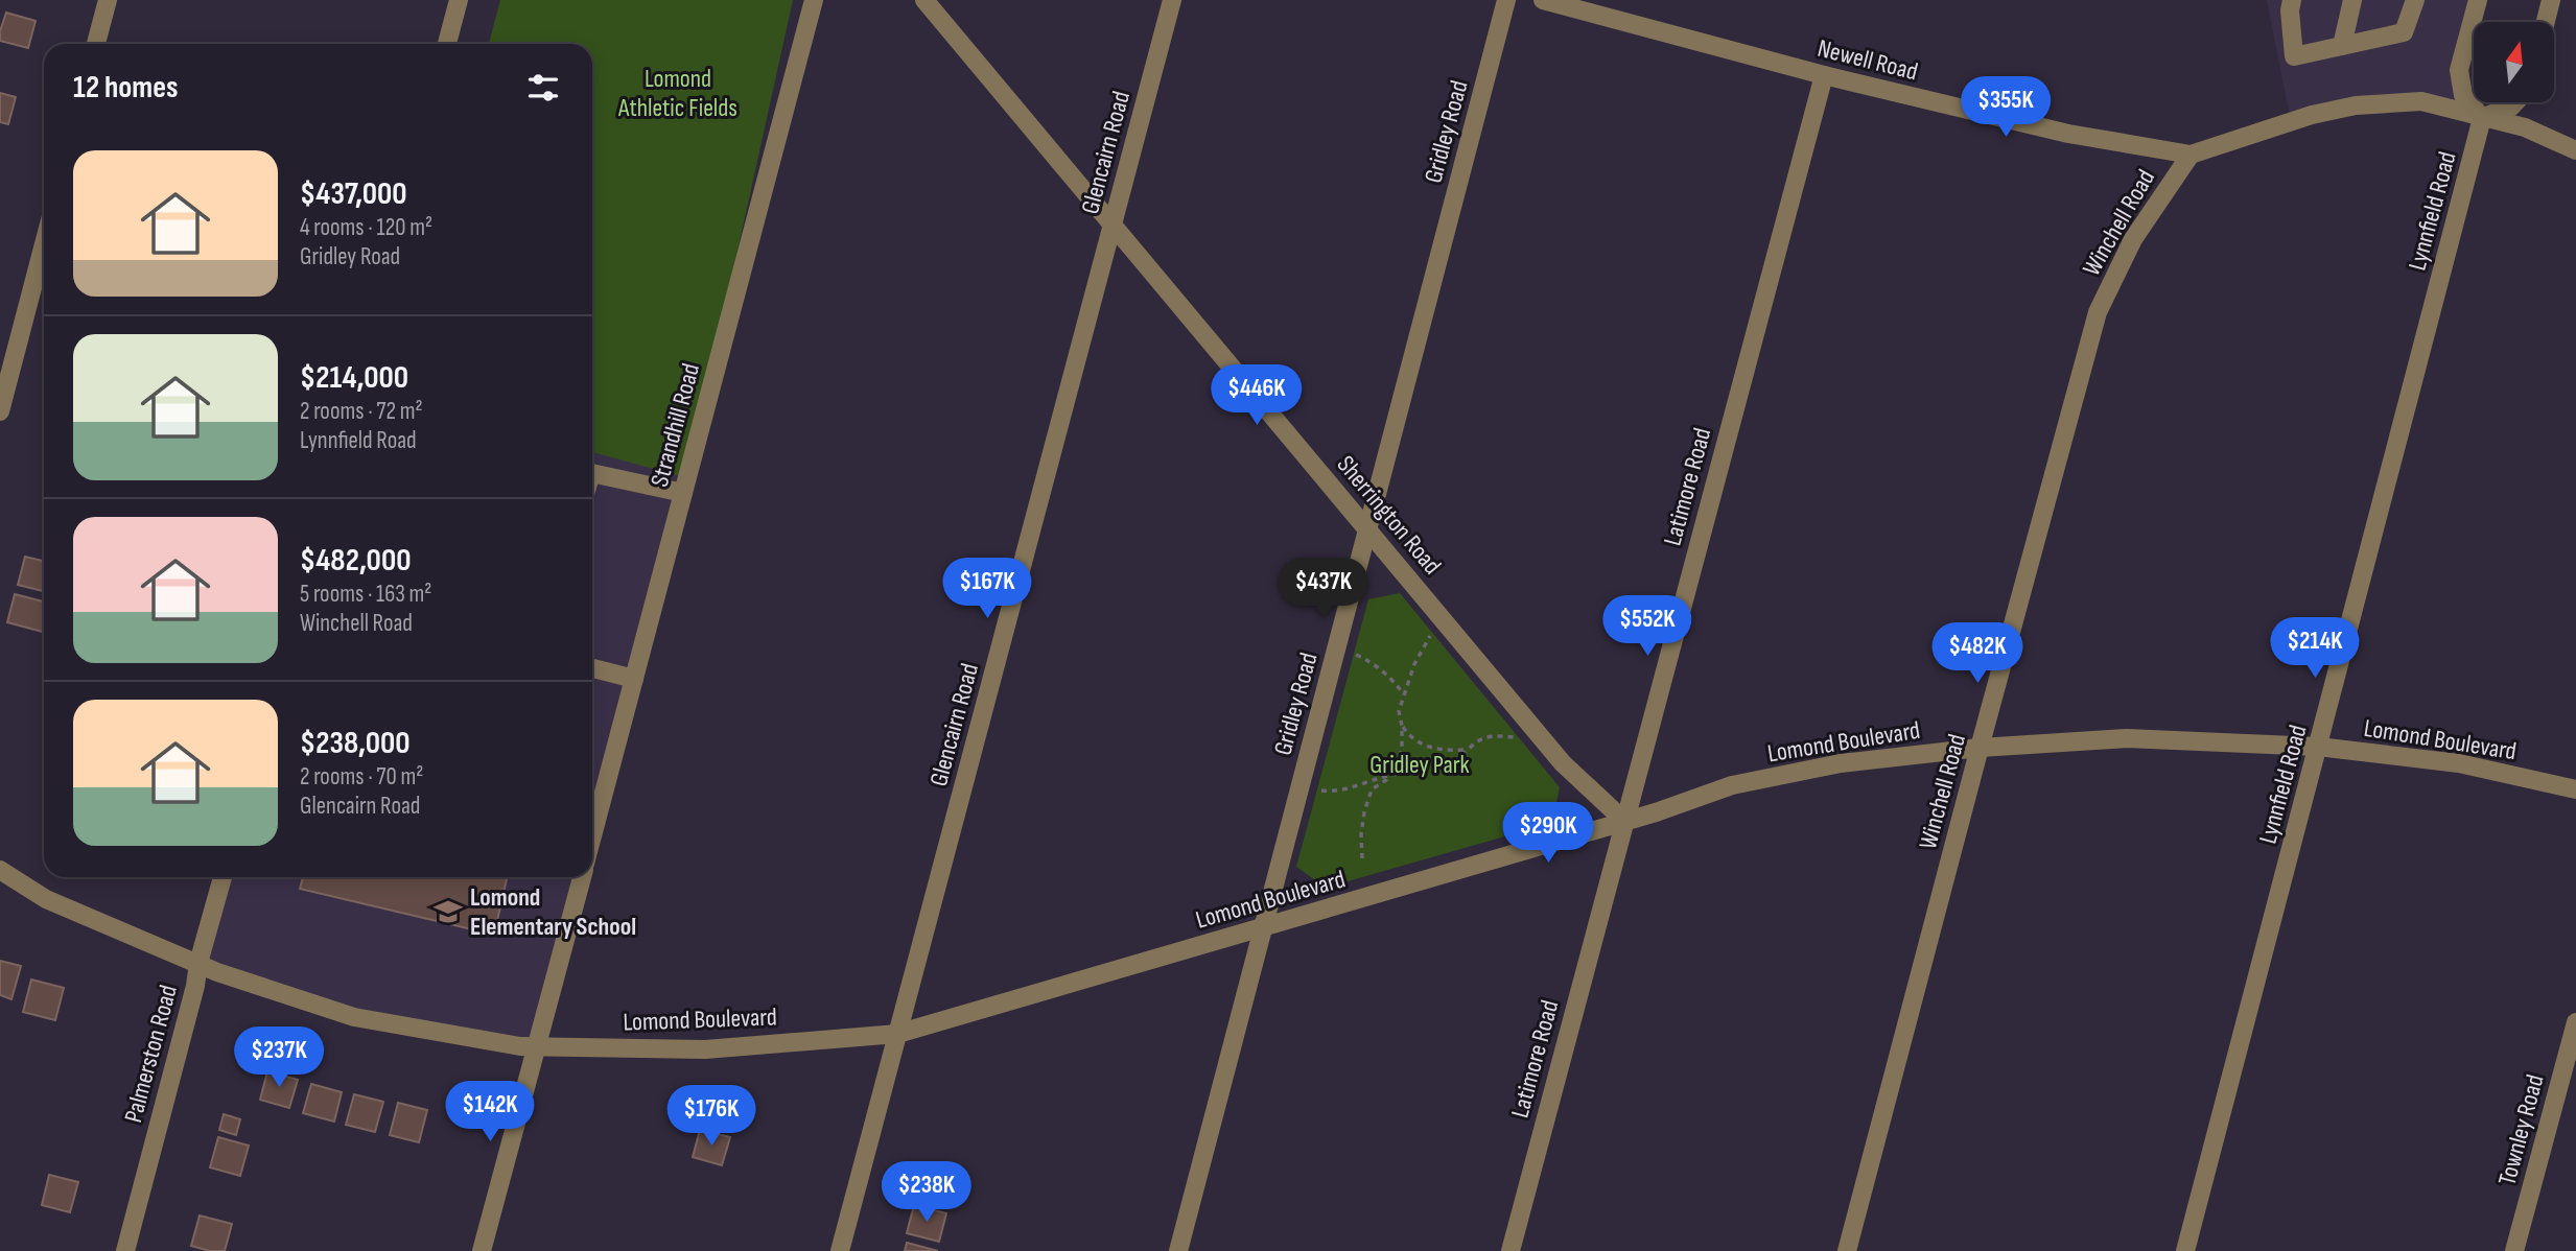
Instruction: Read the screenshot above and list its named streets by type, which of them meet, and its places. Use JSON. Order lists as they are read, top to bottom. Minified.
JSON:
{"streets":{"street":["Newell Road","Gridley Road","Glencairn Road","Lynnfield Road","Winchell Road","Strandhill Road","Latimore Road","Sherrington Road","Lomond Boulevard","Palmerston Road","Townley Road"]},"crossings":[["Newell Road","Lynnfield Road"],["Newell Road","Winchell Road"],["Newell Road","Latimore Road"],["Gridley Road","Sherrington Road"],["Gridley Road","Lomond Boulevard"],["Glencairn Road","Sherrington Road"],["Glencairn Road","Lomond Boulevard"],["Lynnfield Road","Lomond Boulevard"],["Winchell Road","Lomond Boulevard"],["Latimore Road","Sherrington Road"],["Latimore Road","Lomond Boulevard"],["Sherrington Road","Lomond Boulevard"],["Lomond Boulevard","Palmerston Road"]],"parks":["Lomond Athletic Fields","Gridley Park"],"places":{"school or university":["Lomond Elementary School"]},"north":"top","page":{"heading":"12 homes","price":["$355K","$446K","$167K","$437K","$552K","$214K","$482K","$290K","$237K","$142K","$176K","$238K"],"list":[{"name":"$437,000","note":"4 rooms · 120 m² · Gridley Road"},{"name":"$214,000","note":"2 rooms · 72 m² · Lynnfield Road"},{"name":"$482,000","note":"5 rooms · 163 m² · Winchell Road"},{"name":"$238,000","note":"2 rooms · 70 m² · Glencairn Road"}]}}
